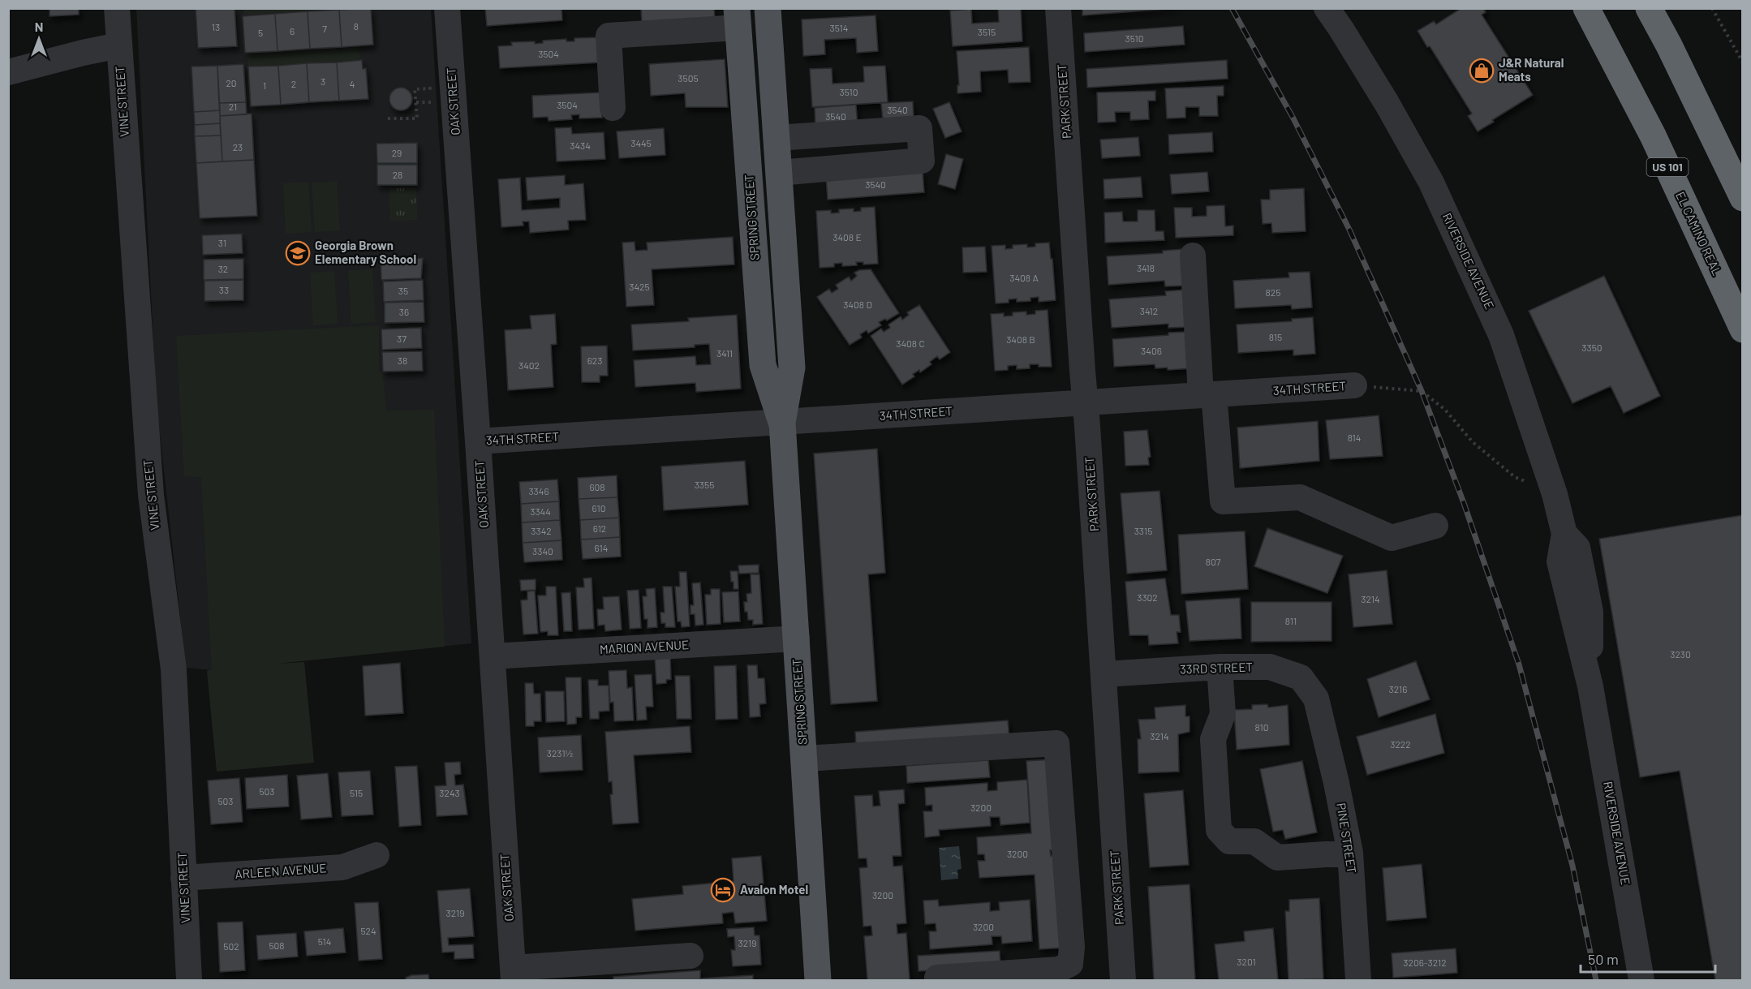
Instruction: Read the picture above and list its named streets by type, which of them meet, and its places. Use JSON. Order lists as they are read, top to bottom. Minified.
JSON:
{"streets":{"highway":["US 101","EL CAMINO REAL"],"main road":["SPRING STREET"],"street":["VINE STREET","OAK STREET","PARK STREET","RIVERSIDE AVENUE","34TH STREET","MARION AVENUE","33RD STREET","PINE STREET","ARLEEN AVENUE"]},"crossings":[["VINE STREET","ARLEEN AVENUE"],["OAK STREET","34TH STREET"],["OAK STREET","MARION AVENUE"],["PARK STREET","34TH STREET"],["PARK STREET","33RD STREET"],["SPRING STREET","34TH STREET"],["SPRING STREET","MARION AVENUE"],["33RD STREET","PINE STREET"]],"places":{"shop":["J&R Natural Meats"],"school or university":["Georgia Brown Elementary School"],"hotel":["Avalon Motel"]},"house_numbers":["8","13","3514","7","6","3515","5","3510","3504","3505","3","20","2","4","1","3510","3504","21","3540","3540","3445","3434","23","29","28","3540","3408 E","31","3418","32","3408 A","3425","33","35","825","3408 D","3412","36","815","37","3408 B","3408 C","3350","3406","3411","38","623","3402","814","3355","608","3346","610","3344","612","3342","3315","614","3340","807","3302","3214","811","3230","3216","810","3214","3222","3231½","503","515","3243","503","3200","3200","3200","3219","3200","524","514","3219","508","502","3201","3206-3212"],"scale_bar":"50 m","north":"top"}
